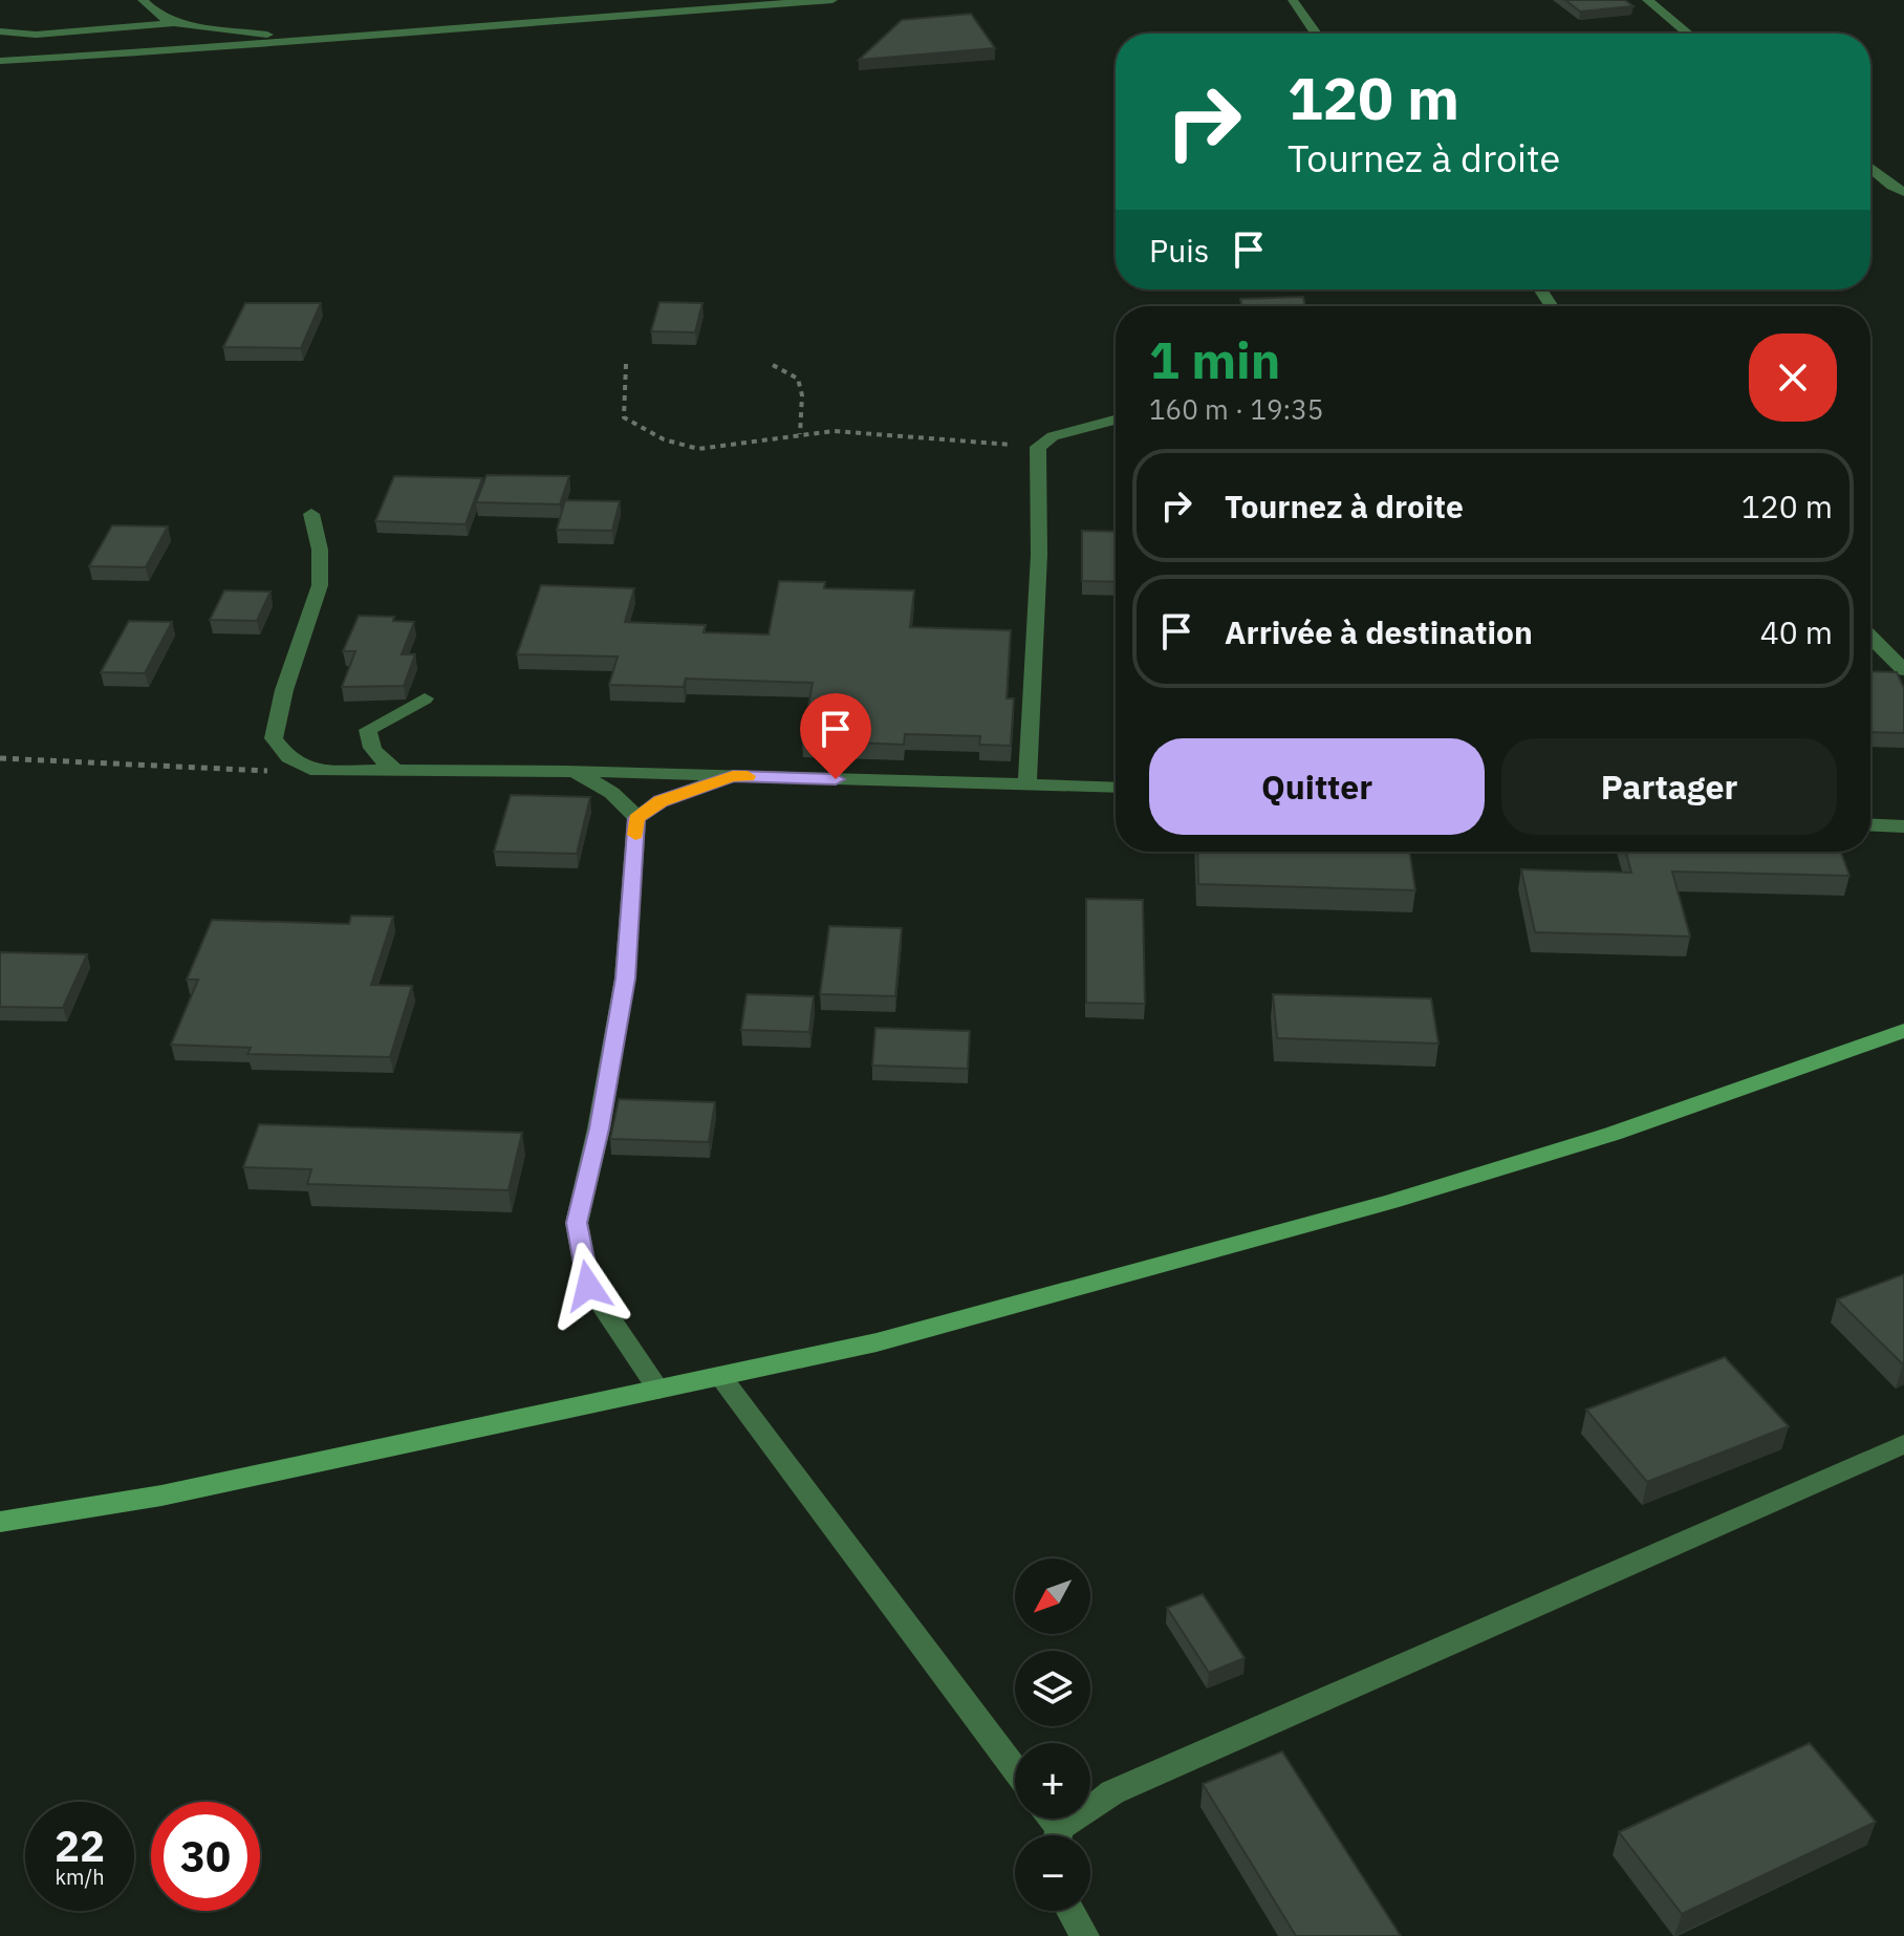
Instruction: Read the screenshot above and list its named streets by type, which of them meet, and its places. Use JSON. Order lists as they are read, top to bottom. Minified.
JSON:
{"north":"bottom left","page":{"turn":["120 m","Tournez à droite"],"then":"Puis","heading":["1 min","160 m · 19:35"],"list":[{"name":"Tournez à droite","value":"120 m"},{"name":"Arrivée à destination","value":"40 m"}],"buttons":["Quitter","Partager"],"map_buttons":["+","−"],"speed":"22 km/h","limit":"30"}}
